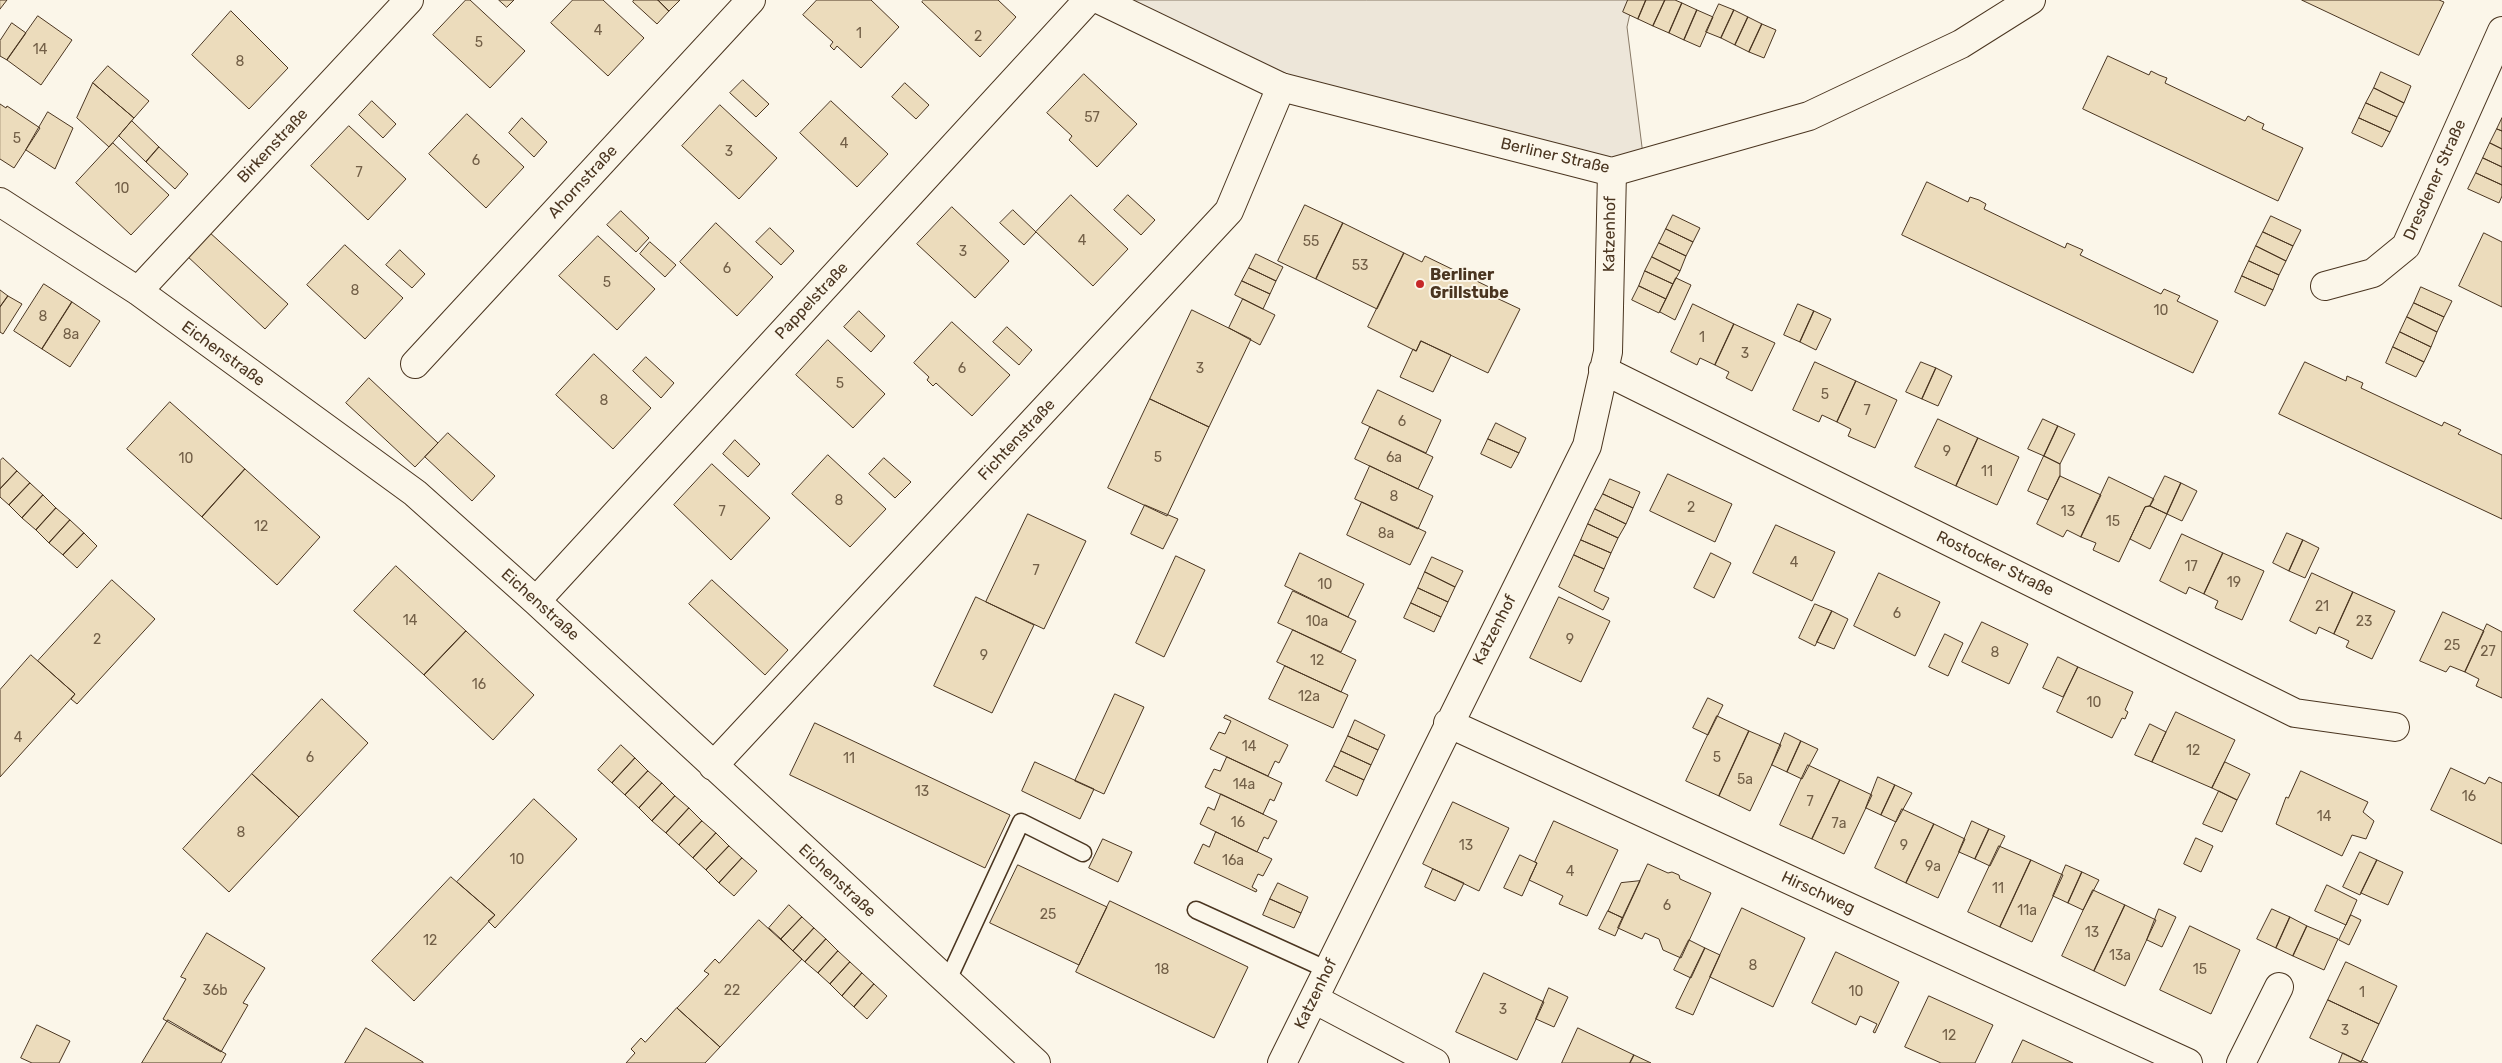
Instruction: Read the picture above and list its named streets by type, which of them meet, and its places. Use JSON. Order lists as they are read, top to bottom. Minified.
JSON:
{"streets":{"street":["Birkenstraße","Berliner Straße","Dresdener Straße","Ahornstraße","Katzenhof","Pappelstraße","Eichenstraße","Fichtenstraße","Rostocker Straße","Hirschweg"]},"crossings":[["Birkenstraße","Eichenstraße"],["Berliner Straße","Katzenhof"],["Berliner Straße","Fichtenstraße"],["Katzenhof","Rostocker Straße"],["Katzenhof","Hirschweg"],["Pappelstraße","Eichenstraße"],["Eichenstraße","Fichtenstraße"]],"places":["Berliner Grillstube"],"house_numbers":["4","1","2","5","14","8","57","5","4","3","6","7","10","4","55","3","53","6","5","8","10","8","8a","1","3","6","3","5","5","8","7","6","9","5","6a","10","11","8","8","2","7","13","15","12","8a","4","17","7","19","10","21","6","14","10a","23","2","9","25","27","8","9","12","16","12a","10","4","14","12","6","5","11","5a","14a","13","16","7","14","16","7a","8","13","9","10","16a","9a","4","11","6","11a","25","13","12","13a","8","18","15","36b","22","10","1","3","3","12"]}
